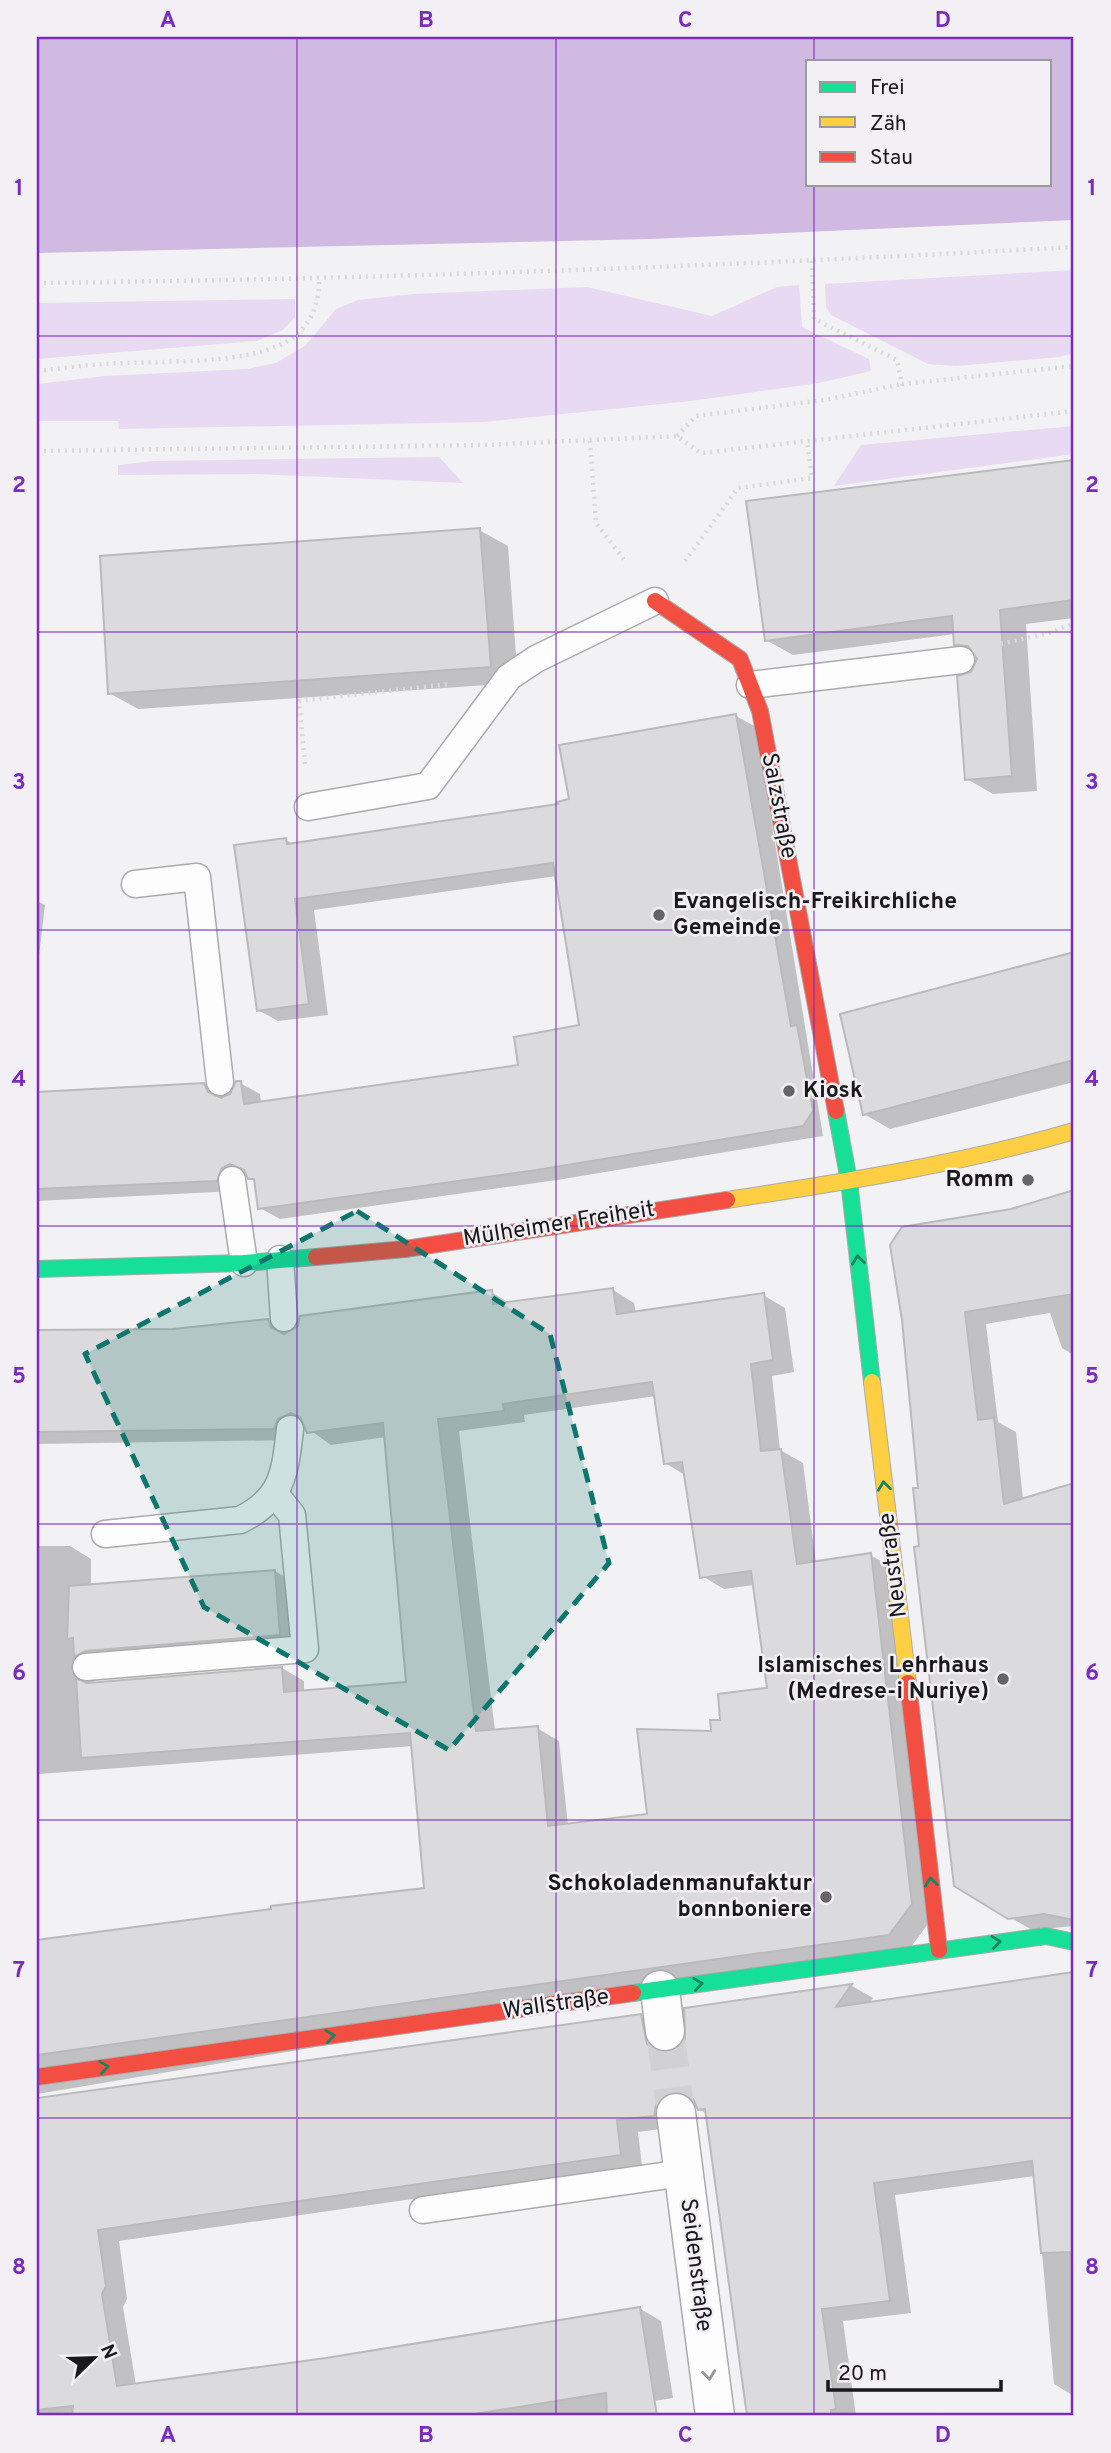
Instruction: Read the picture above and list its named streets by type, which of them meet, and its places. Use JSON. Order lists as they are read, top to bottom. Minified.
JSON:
{"streets":{"street":["Salzstraße","Mülheimer Freiheit","Neustraße","Wallstraße","Seidenstraße"]},"crossings":[["Salzstraße","Mülheimer Freiheit"],["Salzstraße","Neustraße"],["Mülheimer Freiheit","Neustraße"],["Neustraße","Wallstraße"]],"one_way":["Neustraße","Wallstraße","Seidenstraße"],"places":["Evangelisch-Freikirchliche Gemeinde","Kiosk","Romm","Islamisches Lehrhaus (Medrese-i Nuriye)","Schokoladenmanufaktur bonnboniere"],"legend":["Frei","Zäh","Stau"],"scale_bar":"20 m","north":"top right","grid":{"columns":["A","B","C","D"],"rows":["1","2","3","4","5","6","7","8"]}}
